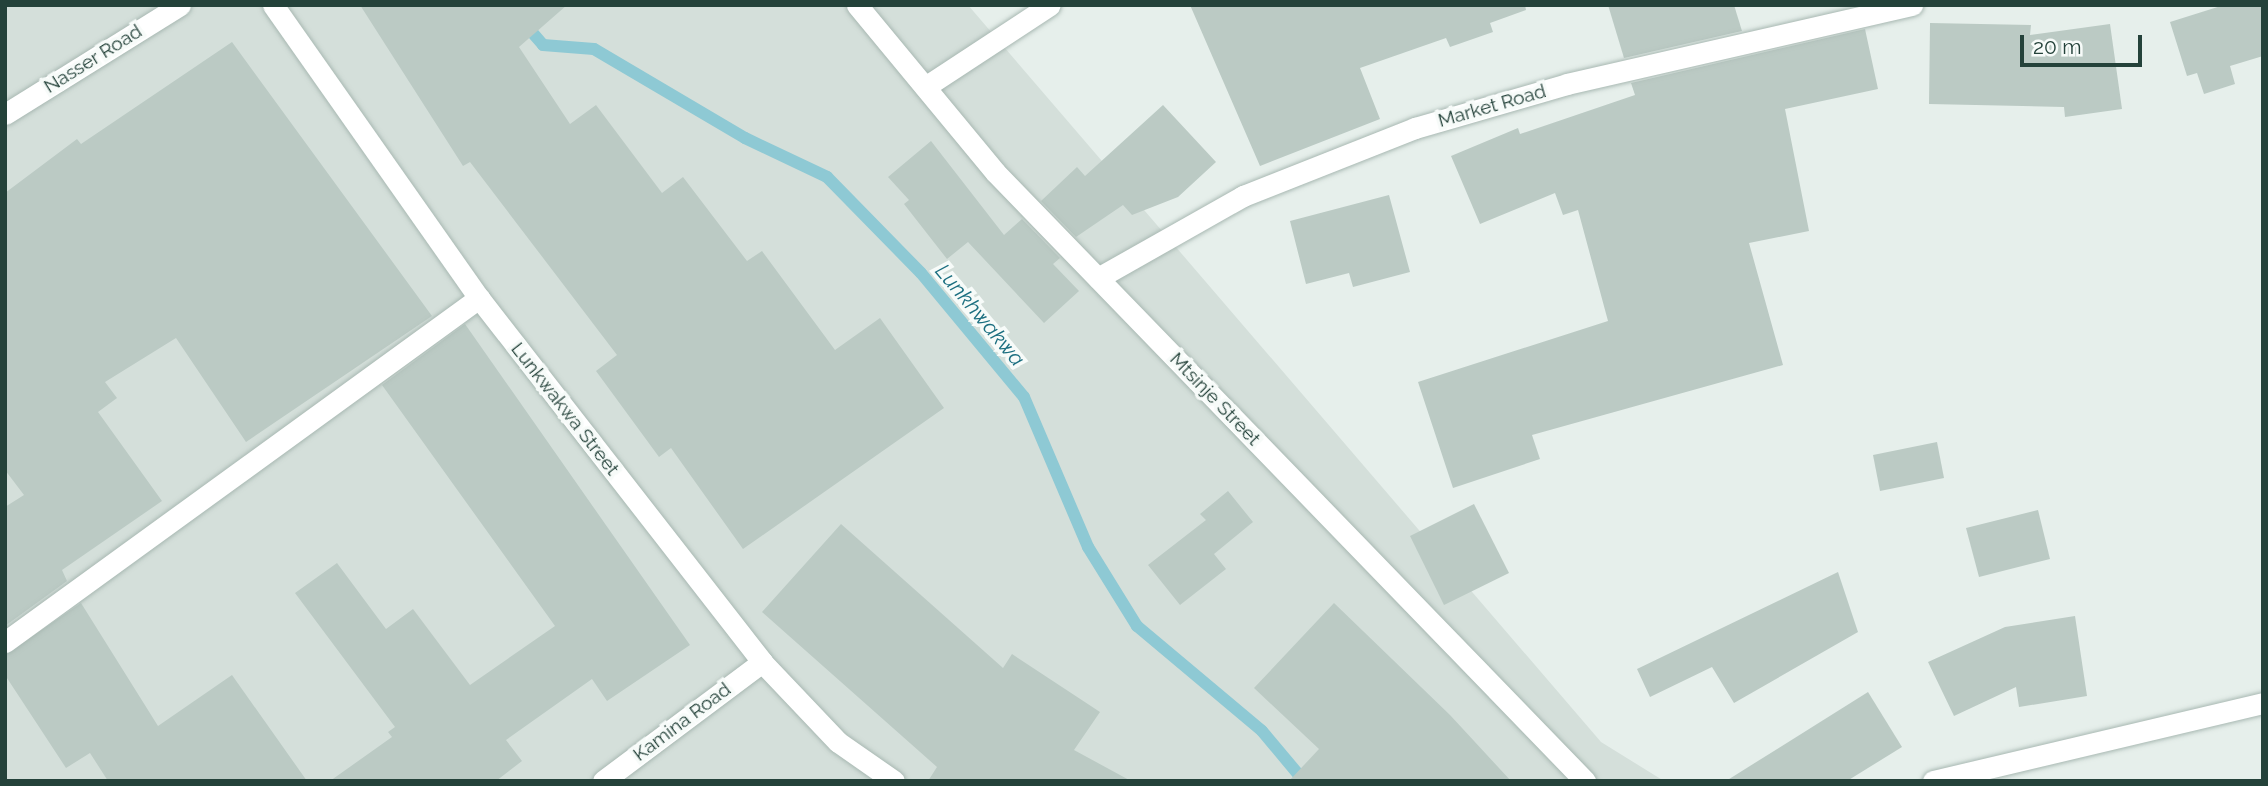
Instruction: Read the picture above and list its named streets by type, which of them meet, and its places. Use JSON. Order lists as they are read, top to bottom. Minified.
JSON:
{"streets":{"street":["Nasser Road","Market Road","Mtsinje Street","Lunkwakwa Street","Kamina Road"]},"crossings":[["Market Road","Mtsinje Street"],["Lunkwakwa Street","Kamina Road"]],"water":["Lunkhwakwa"],"scale_bar":"20 m"}
